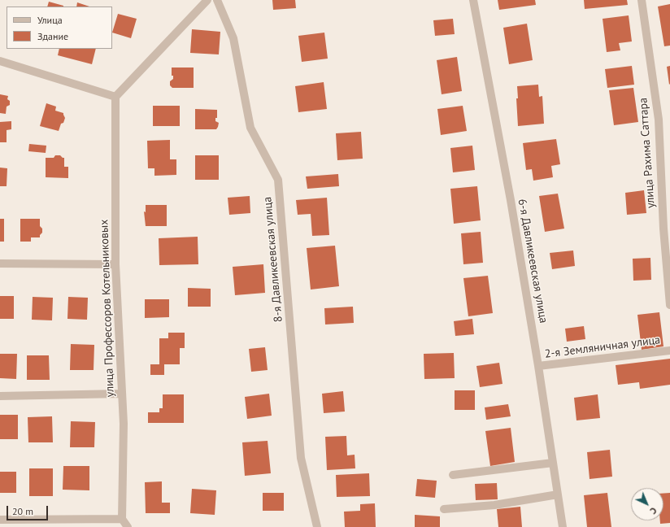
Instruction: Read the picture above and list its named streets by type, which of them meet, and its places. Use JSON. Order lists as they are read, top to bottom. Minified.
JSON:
{"streets":{"street":["улица Рахима Саттара","8-я Давликеевская улица","6-я Давликеевская улица","улица Профессоров Котельниковых","2-я Земляничная улица"]},"crossings":[["6-я Давликеевская улица","2-я Земляничная улица"]],"legend":["Улица","Здание"],"scale_bar":"20 m","north":"bottom right"}
